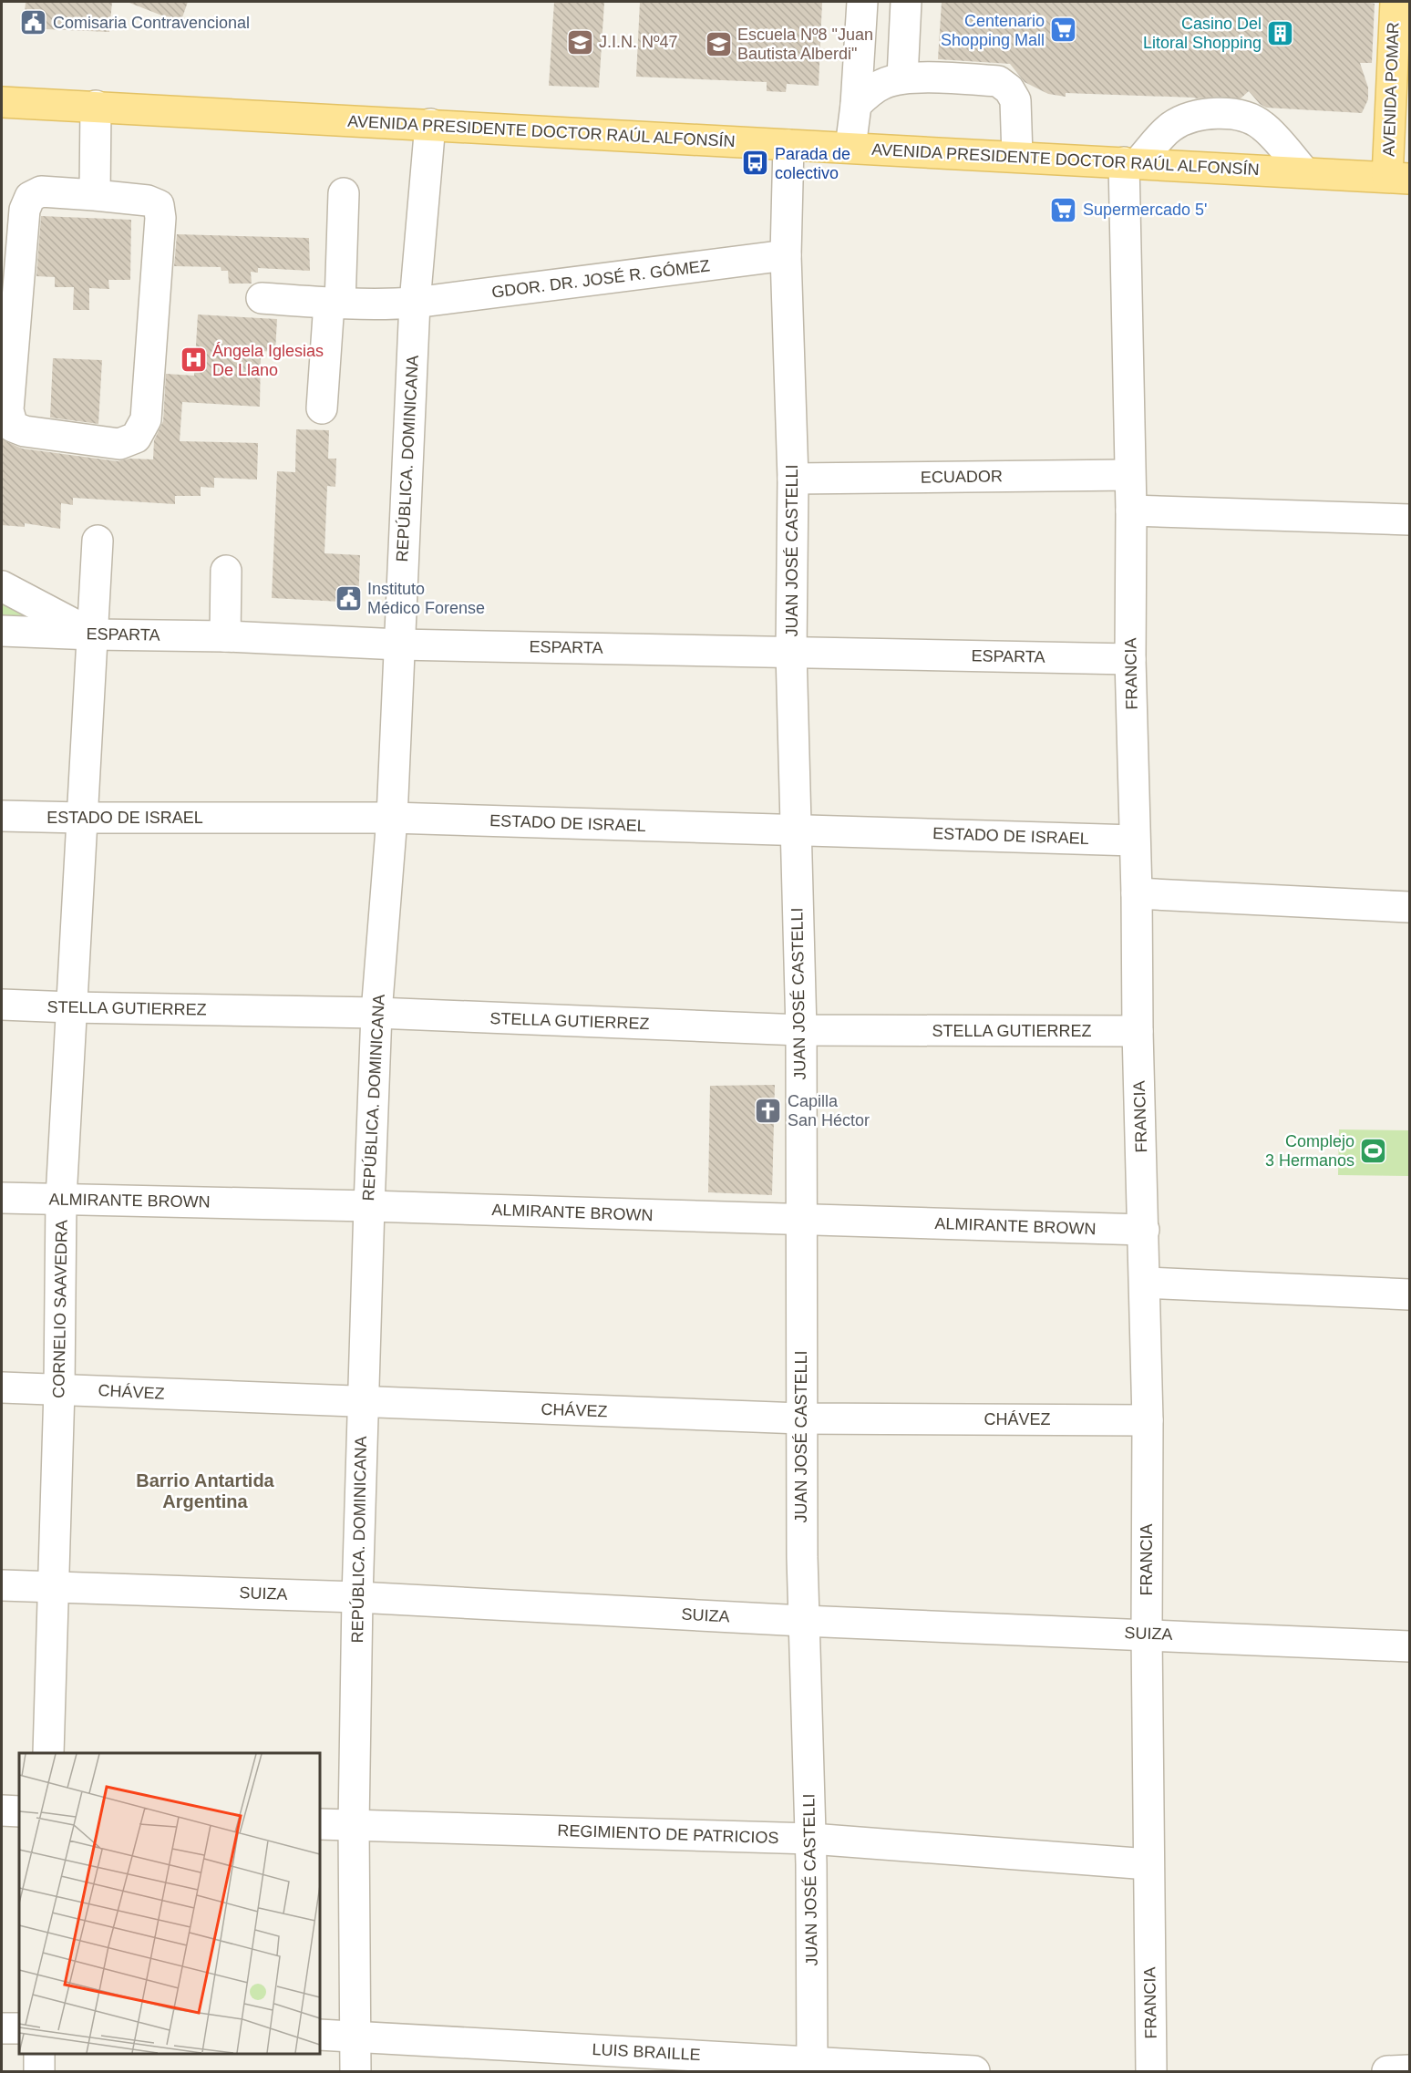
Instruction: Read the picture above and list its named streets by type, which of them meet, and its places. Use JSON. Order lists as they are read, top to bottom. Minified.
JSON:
{"streets":{"main road":["AVENIDA POMAR","AVENIDA PRESIDENTE DOCTOR RAÚL ALFONSÍN"],"street":["GDOR. DR. JOSÉ R. GÓMEZ","REPÚBLICA. DOMINICANA","ECUADOR","JUAN JOSÉ CASTELLI","ESPARTA","FRANCIA","ESTADO DE ISRAEL","STELLA GUTIERREZ","ALMIRANTE BROWN","CORNELIO SAAVEDRA","CHÁVEZ","SUIZA","REGIMIENTO DE PATRICIOS","LUIS BRAILLE"]},"crossings":[["AVENIDA POMAR","AVENIDA PRESIDENTE DOCTOR RAÚL ALFONSÍN"],["AVENIDA PRESIDENTE DOCTOR RAÚL ALFONSÍN","REPÚBLICA. DOMINICANA"],["AVENIDA PRESIDENTE DOCTOR RAÚL ALFONSÍN","JUAN JOSÉ CASTELLI"],["AVENIDA PRESIDENTE DOCTOR RAÚL ALFONSÍN","FRANCIA"],["GDOR. DR. JOSÉ R. GÓMEZ","REPÚBLICA. DOMINICANA"],["GDOR. DR. JOSÉ R. GÓMEZ","JUAN JOSÉ CASTELLI"],["REPÚBLICA. DOMINICANA","ESPARTA"],["REPÚBLICA. DOMINICANA","ESTADO DE ISRAEL"],["REPÚBLICA. DOMINICANA","STELLA GUTIERREZ"],["REPÚBLICA. DOMINICANA","ALMIRANTE BROWN"],["REPÚBLICA. DOMINICANA","CHÁVEZ"],["REPÚBLICA. DOMINICANA","SUIZA"],["REPÚBLICA. DOMINICANA","REGIMIENTO DE PATRICIOS"],["REPÚBLICA. DOMINICANA","LUIS BRAILLE"],["ECUADOR","JUAN JOSÉ CASTELLI"],["ECUADOR","FRANCIA"],["JUAN JOSÉ CASTELLI","ESPARTA"],["JUAN JOSÉ CASTELLI","ESTADO DE ISRAEL"],["JUAN JOSÉ CASTELLI","STELLA GUTIERREZ"],["JUAN JOSÉ CASTELLI","ALMIRANTE BROWN"],["JUAN JOSÉ CASTELLI","CHÁVEZ"],["JUAN JOSÉ CASTELLI","SUIZA"],["JUAN JOSÉ CASTELLI","REGIMIENTO DE PATRICIOS"],["JUAN JOSÉ CASTELLI","LUIS BRAILLE"],["ESPARTA","FRANCIA"],["ESPARTA","CORNELIO SAAVEDRA"],["FRANCIA","ESTADO DE ISRAEL"],["FRANCIA","STELLA GUTIERREZ"],["FRANCIA","ALMIRANTE BROWN"],["FRANCIA","CHÁVEZ"],["FRANCIA","SUIZA"],["FRANCIA","REGIMIENTO DE PATRICIOS"],["ESTADO DE ISRAEL","CORNELIO SAAVEDRA"],["STELLA GUTIERREZ","CORNELIO SAAVEDRA"],["ALMIRANTE BROWN","CORNELIO SAAVEDRA"],["CORNELIO SAAVEDRA","CHÁVEZ"],["CORNELIO SAAVEDRA","SUIZA"]],"districts":["Barrio Antartida Argentina"],"places":{"public building":["Comisaria Contravencional","Instituto Médico Forense"],"supermarket":["Centenario Shopping Mall","Supermercado 5'"],"building":["Casino Del Litoral Shopping"],"school or university":["J.I.N. Nº47","Escuela Nº8 \"Juan Bautista Alberdi\""],"bus stop":["Parada de colectivo"],"hospital":["Ángela Iglesias De Llano"],"church":["Capilla San Héctor"],"sports":["Complejo 3 Hermanos"]}}
